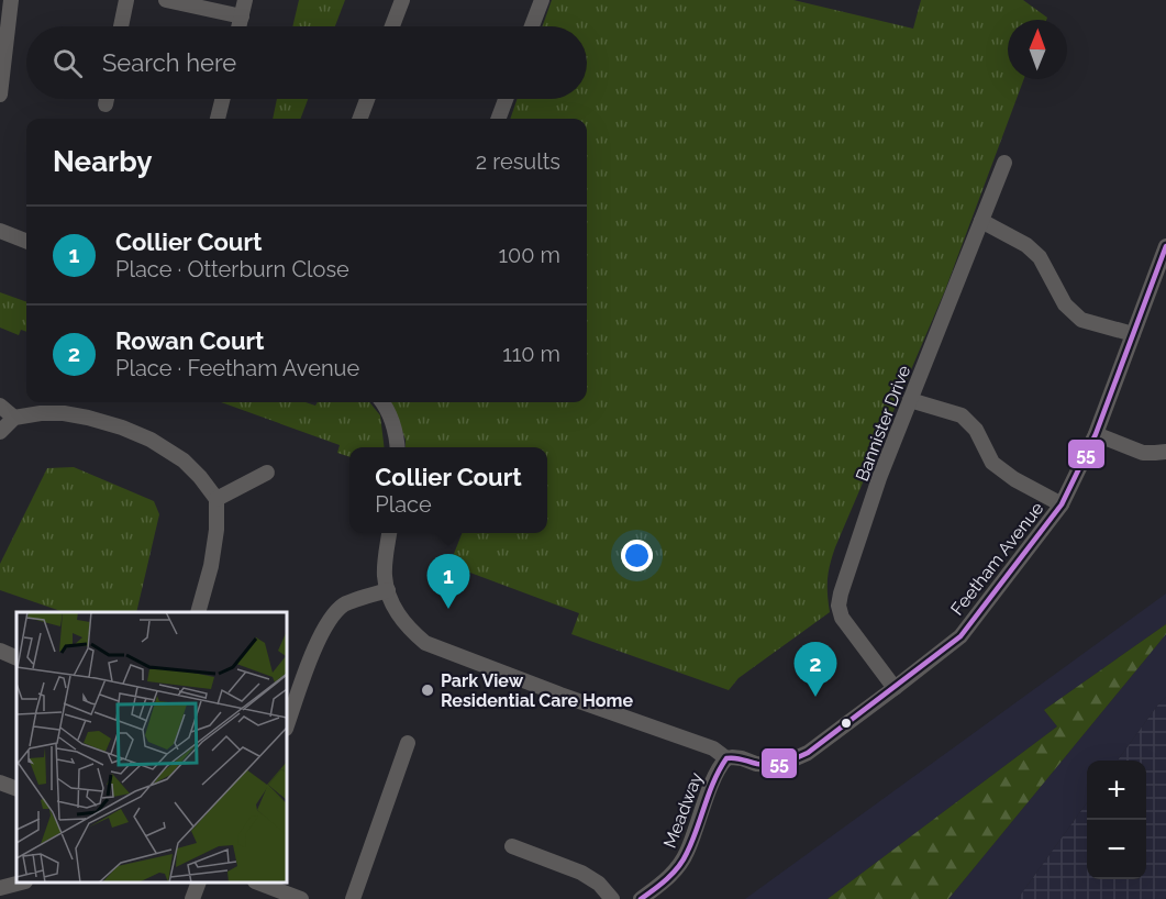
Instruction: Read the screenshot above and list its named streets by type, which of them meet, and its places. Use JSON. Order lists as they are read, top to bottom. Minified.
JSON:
{"streets":{"street":["Bannister Drive","Feetham Avenue","Meadway"]},"crossings":[["Bannister Drive","Feetham Avenue"],["Feetham Avenue","Meadway"]],"places":["Park View Residential Care Home"],"lines":["transit line 55"],"north":"top","page":{"search":"Search here","heading":["Nearby","2 results"],"list":[{"mark":"1","name":"Collier Court","note":"Place · Otterburn Close","value":"100 m"},{"mark":"2","name":"Rowan Court","note":"Place · Feetham Avenue","value":"110 m"}],"popup":["Collier Court","Place"],"pins":["1","2"],"map_buttons":["+","−"]}}
